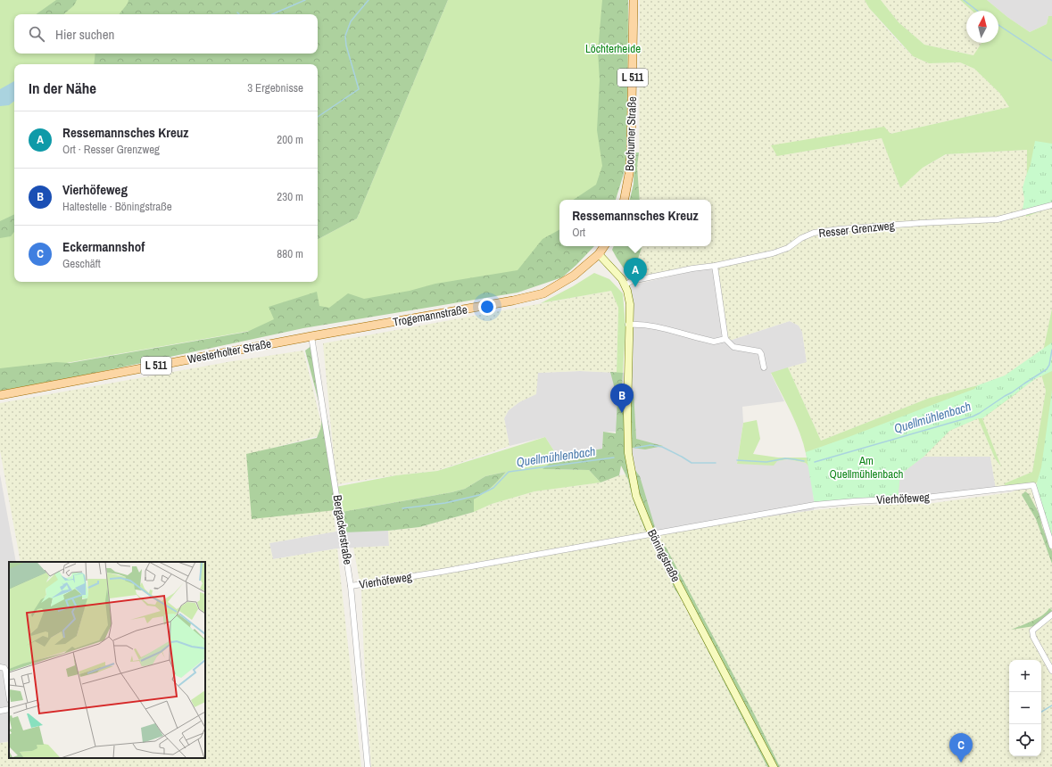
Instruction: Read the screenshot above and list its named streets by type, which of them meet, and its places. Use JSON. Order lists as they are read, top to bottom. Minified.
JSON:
{"streets":{"main road":["L 511","Bochumer Straße","Trogemannstraße","Westerholter Straße","Böningstraße"],"street":["Resser Grenzweg","Vierhöfeweg","Bergackerstraße"]},"crossings":[["L 511","Trogemannstraße"],["L 511","Böningstraße"],["Resser Grenzweg","Böningstraße"],["Trogemannstraße","Westerholter Straße"],["Trogemannstraße","Bergackerstraße"],["Trogemannstraße","Böningstraße"],["Westerholter Straße","Bergackerstraße"],["Vierhöfeweg","Bergackerstraße"],["Vierhöfeweg","Böningstraße"]],"water":["Quellmühlenbach"],"parks":["Löchterheide","Am Quellmühlenbach"],"north":"top","page":{"search":"Hier suchen","heading":["In der Nähe","3 Ergebnisse"],"list":[{"mark":"A","name":"Ressemannsches Kreuz","note":"Ort · Resser Grenzweg","value":"200 m"},{"mark":"B","name":"Vierhöfeweg","note":"Haltestelle · Böningstraße","value":"230 m"},{"mark":"C","name":"Eckermannshof","note":"Geschäft","value":"880 m"}],"popup":["Ressemannsches Kreuz","Ort"],"pins":["A","B","C"],"map_buttons":["+","−"]}}
